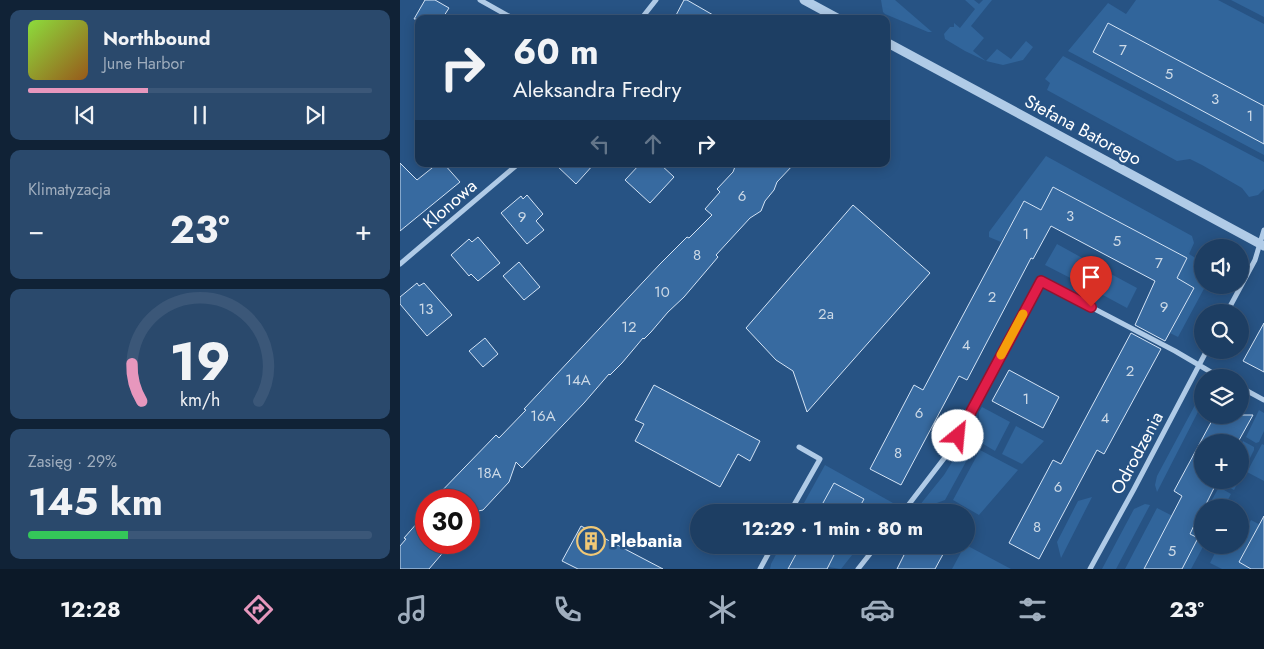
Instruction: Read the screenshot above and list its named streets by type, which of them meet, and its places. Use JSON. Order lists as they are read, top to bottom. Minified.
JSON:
{"streets":{"street":["Stefana Batorego","Klonowa","Odrodzenia"]},"places":{"building":["Plebania"]},"house_numbers":["7","5","3","1","6","3","9","1","5","8","7","10","2","9","13","2a","12","4","2","14A","1","6","16A","4","8","18A","6","8","5"],"page":{"turn":["60 m","Aleksandra Fredry"],"song":["Northbound","June Harbor"],"tile":["Klimatyzacja",["Zasięg · 29%","145 km"]],"heat":["−","23°","+"],"map_buttons":["+","−"],"limit":"30","trip":"12:29 · 1 min · 80 m","tabs":["12:28","23°"],"gauge":["19","km/h"]}}
